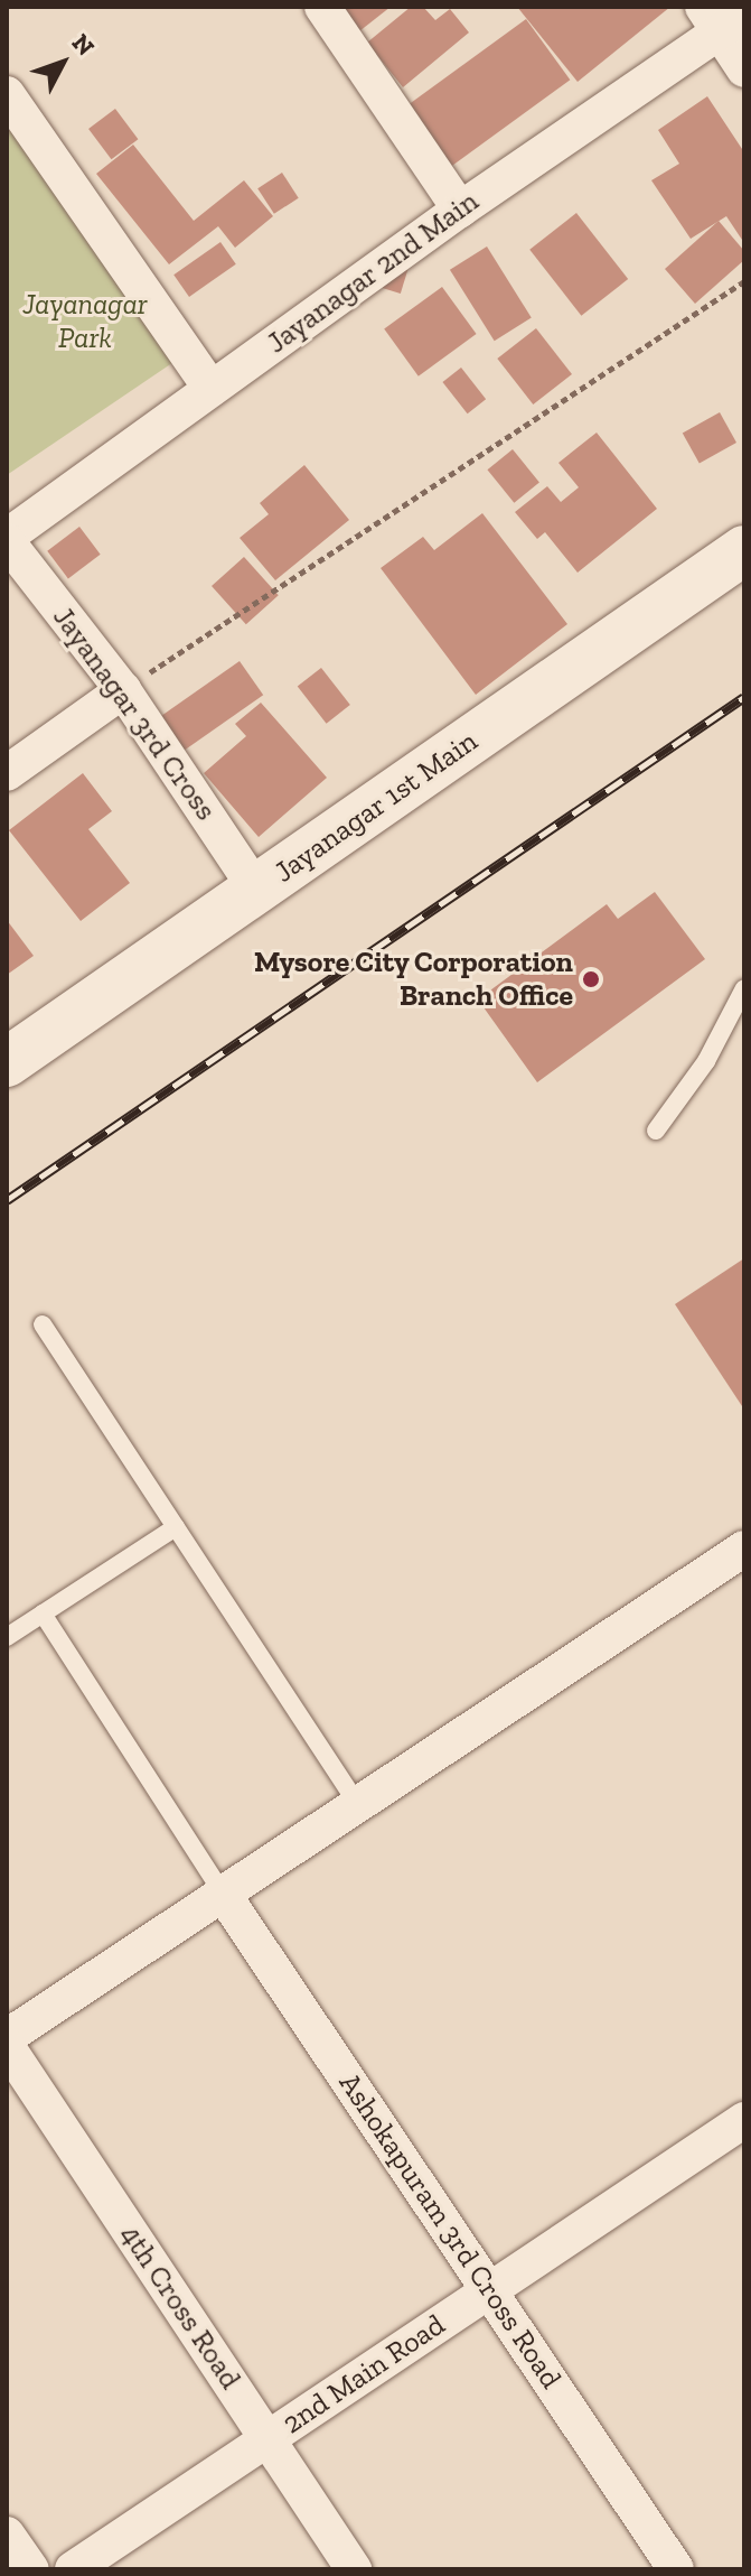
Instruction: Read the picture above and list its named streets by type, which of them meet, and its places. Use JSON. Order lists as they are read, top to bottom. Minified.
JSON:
{"streets":{"street":["Jayanagar 2nd Main","Jayanagar 3rd Cross","Jayanagar 1st Main","Ashokapuram 3rd Cross Road","4th Cross Road","2nd Main Road"]},"crossings":[["Jayanagar 2nd Main","Jayanagar 3rd Cross"],["Jayanagar 3rd Cross","Jayanagar 1st Main"],["Ashokapuram 3rd Cross Road","2nd Main Road"],["4th Cross Road","2nd Main Road"]],"parks":["Jayanagar Park"],"places":["Mysore City Corporation Branch Office"],"north":"top right"}
